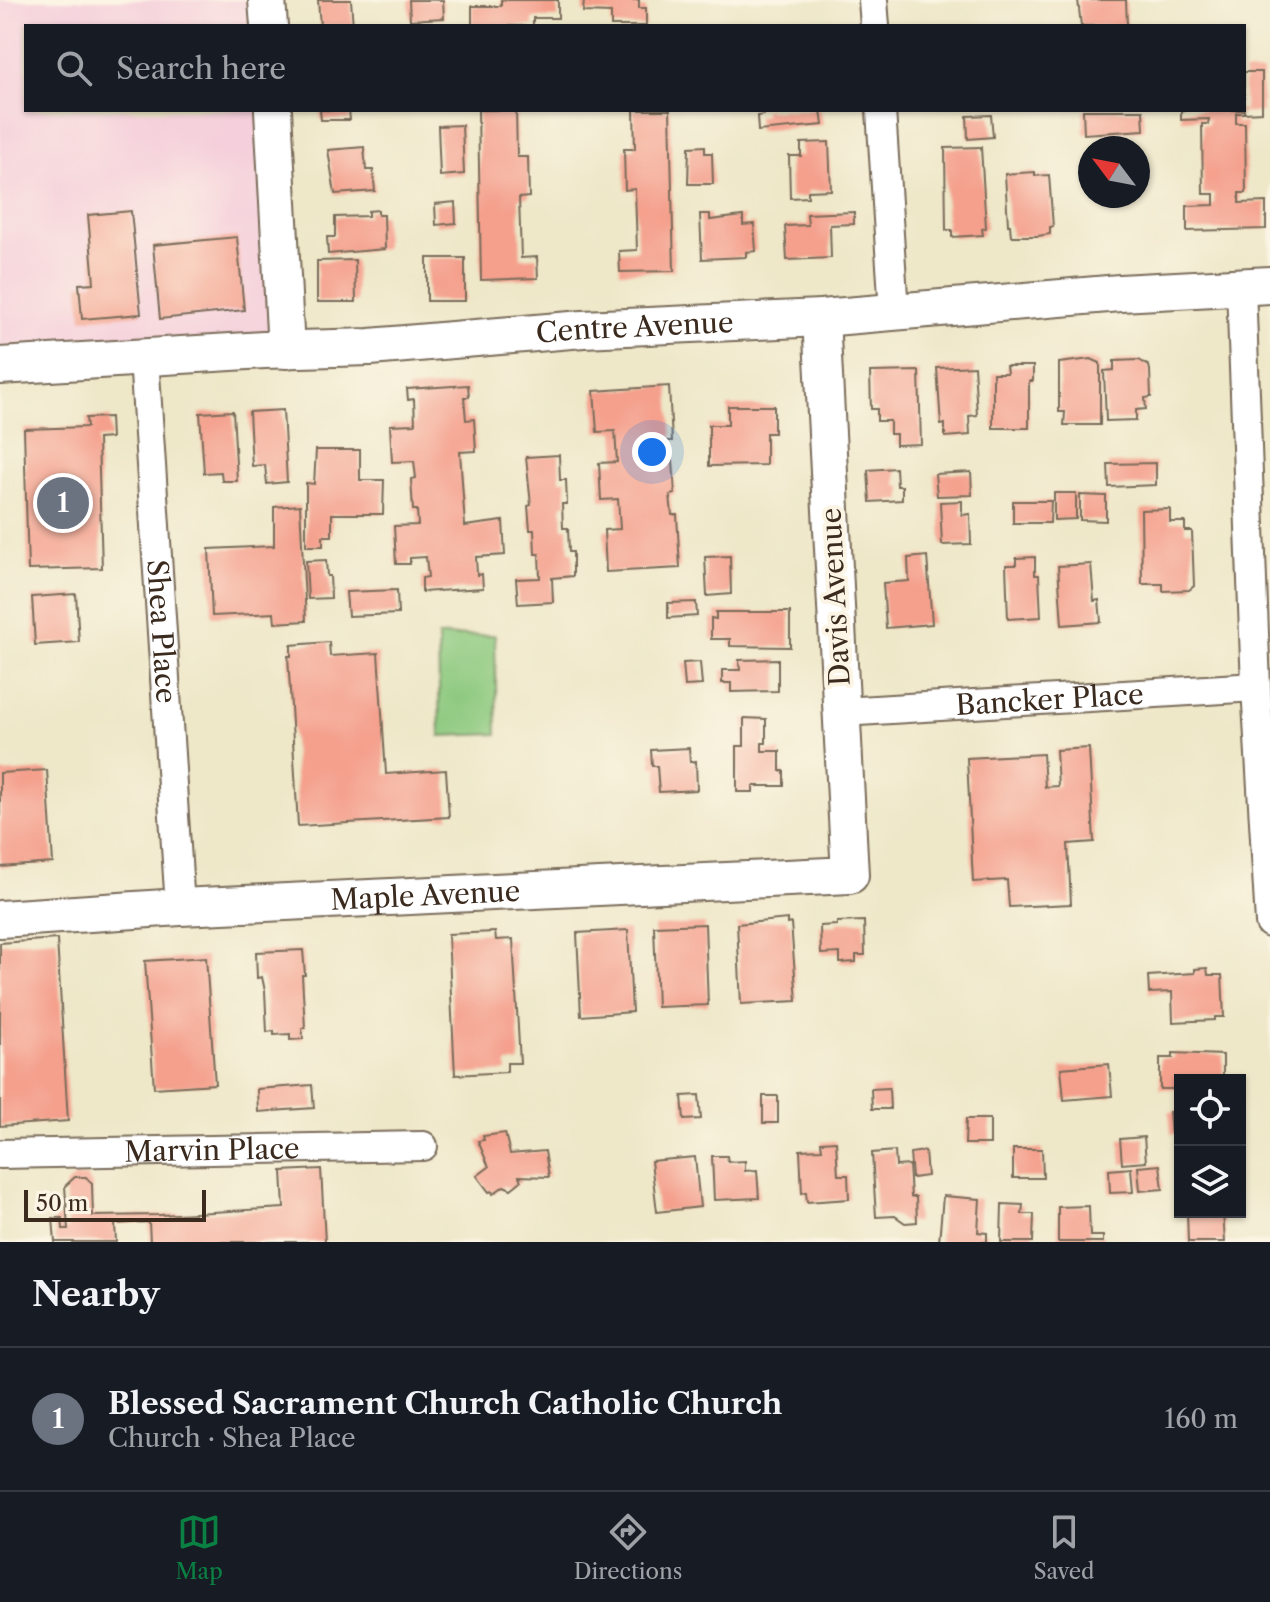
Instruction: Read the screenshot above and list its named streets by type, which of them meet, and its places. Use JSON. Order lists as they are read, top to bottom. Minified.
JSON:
{"streets":{"street":["Centre Avenue","Davis Avenue","Shea Place","Bancker Place","Maple Avenue","Marvin Place"]},"crossings":[["Centre Avenue","Davis Avenue"],["Centre Avenue","Shea Place"],["Davis Avenue","Bancker Place"],["Davis Avenue","Maple Avenue"],["Shea Place","Maple Avenue"]],"scale_bar":"50 m","north":"top left","page":{"search":"Search here","pins":"1","scale":"50 m","heading":"Nearby","list":[{"mark":"1","name":"Blessed Sacrament Church Catholic Church","note":"Church · Shea Place","value":"160 m"}],"nav":["Map","Directions","Saved"]}}
